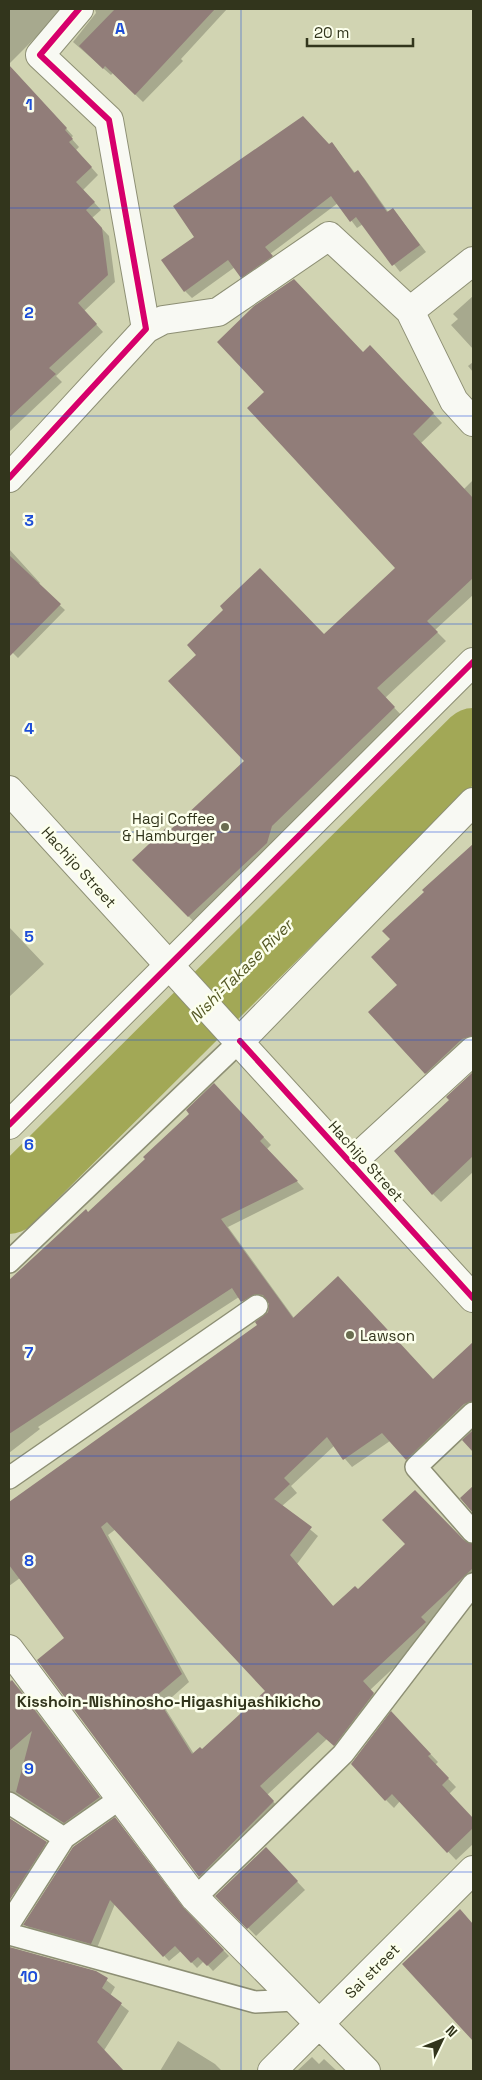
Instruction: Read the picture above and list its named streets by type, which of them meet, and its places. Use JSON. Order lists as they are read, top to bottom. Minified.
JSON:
{"streets":{"street":["Hachijo Street","Sai street"]},"districts":["Kisshoin-Nishinosho-Higashiyashikicho"],"water":["Nishi-Takase River"],"places":["Hagi Coffee & Hamburger","Lawson"],"scale_bar":"20 m","north":"top right","grid":{"columns":["A"],"rows":["1","2","3","4","5","6","7","8","9","10"]}}
